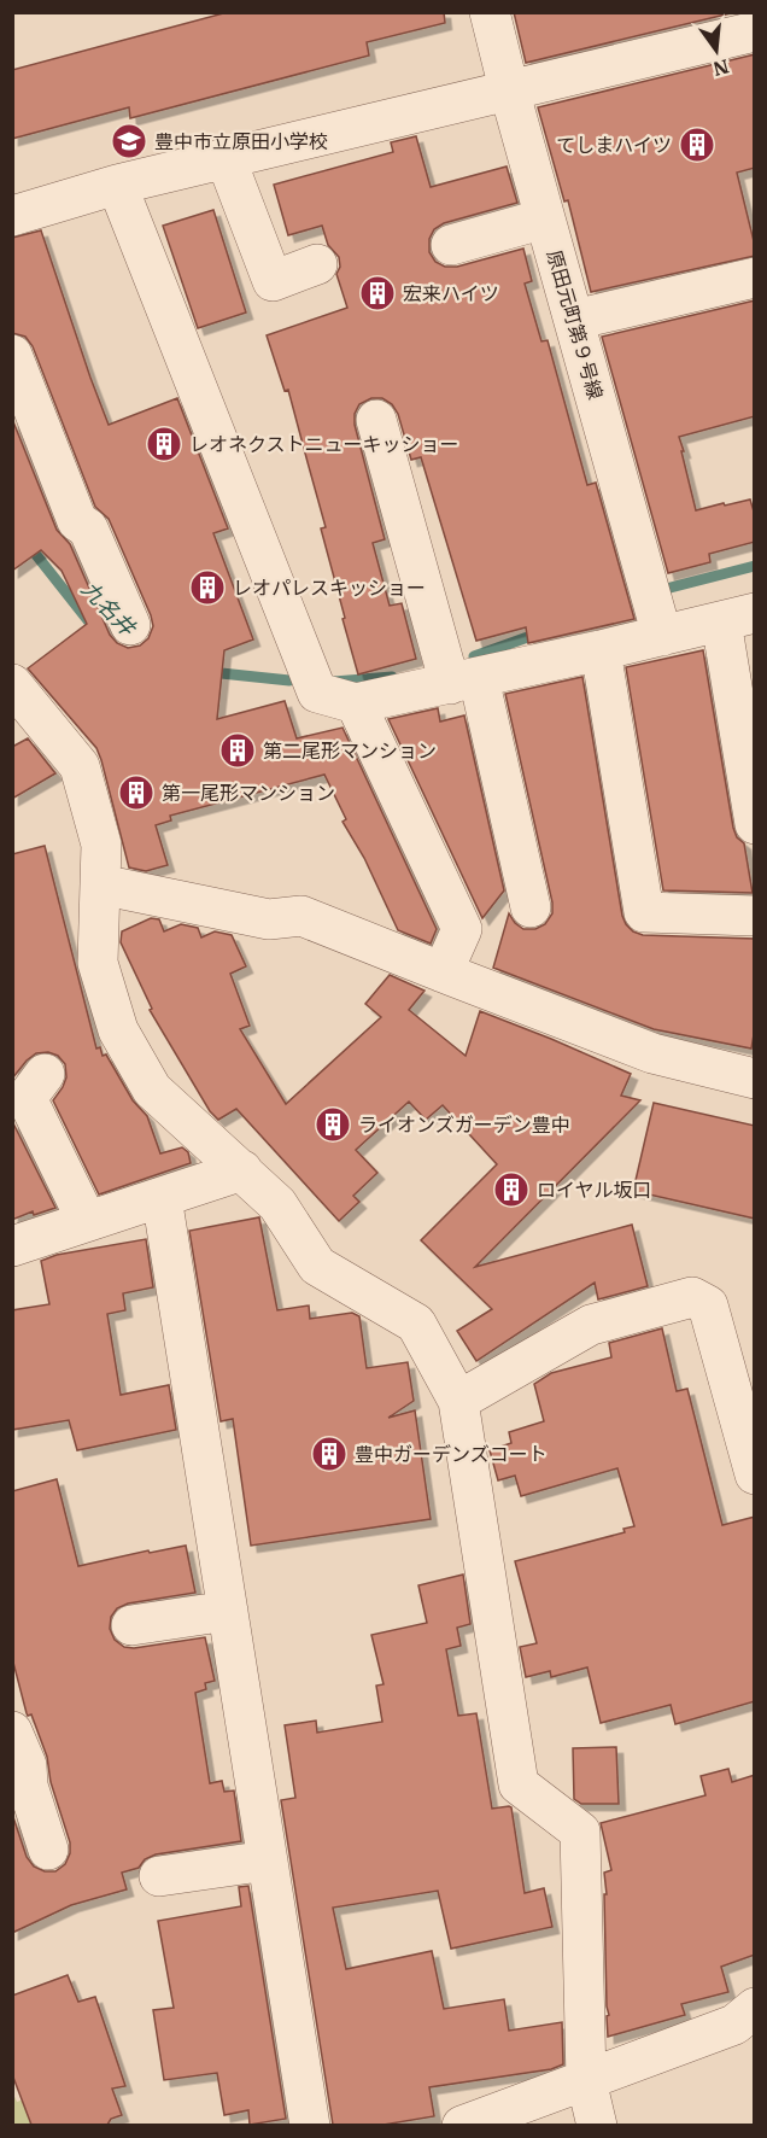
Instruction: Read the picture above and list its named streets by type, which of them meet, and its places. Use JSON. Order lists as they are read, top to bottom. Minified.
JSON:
{"streets":{"street":["原田元町第９号線"]},"water":["九名井"],"places":{"school or university":["豊中市立原田小学校"],"building":["てしまハイツ","宏来ハイツ","レオネクストニューキッショー","レオパレスキッショー","第二尾形マンション","第一尾形マンション","ライオンズガーデン豊中","ロイヤル坂口","豊中ガーデンズコート"]},"north":"bottom"}
